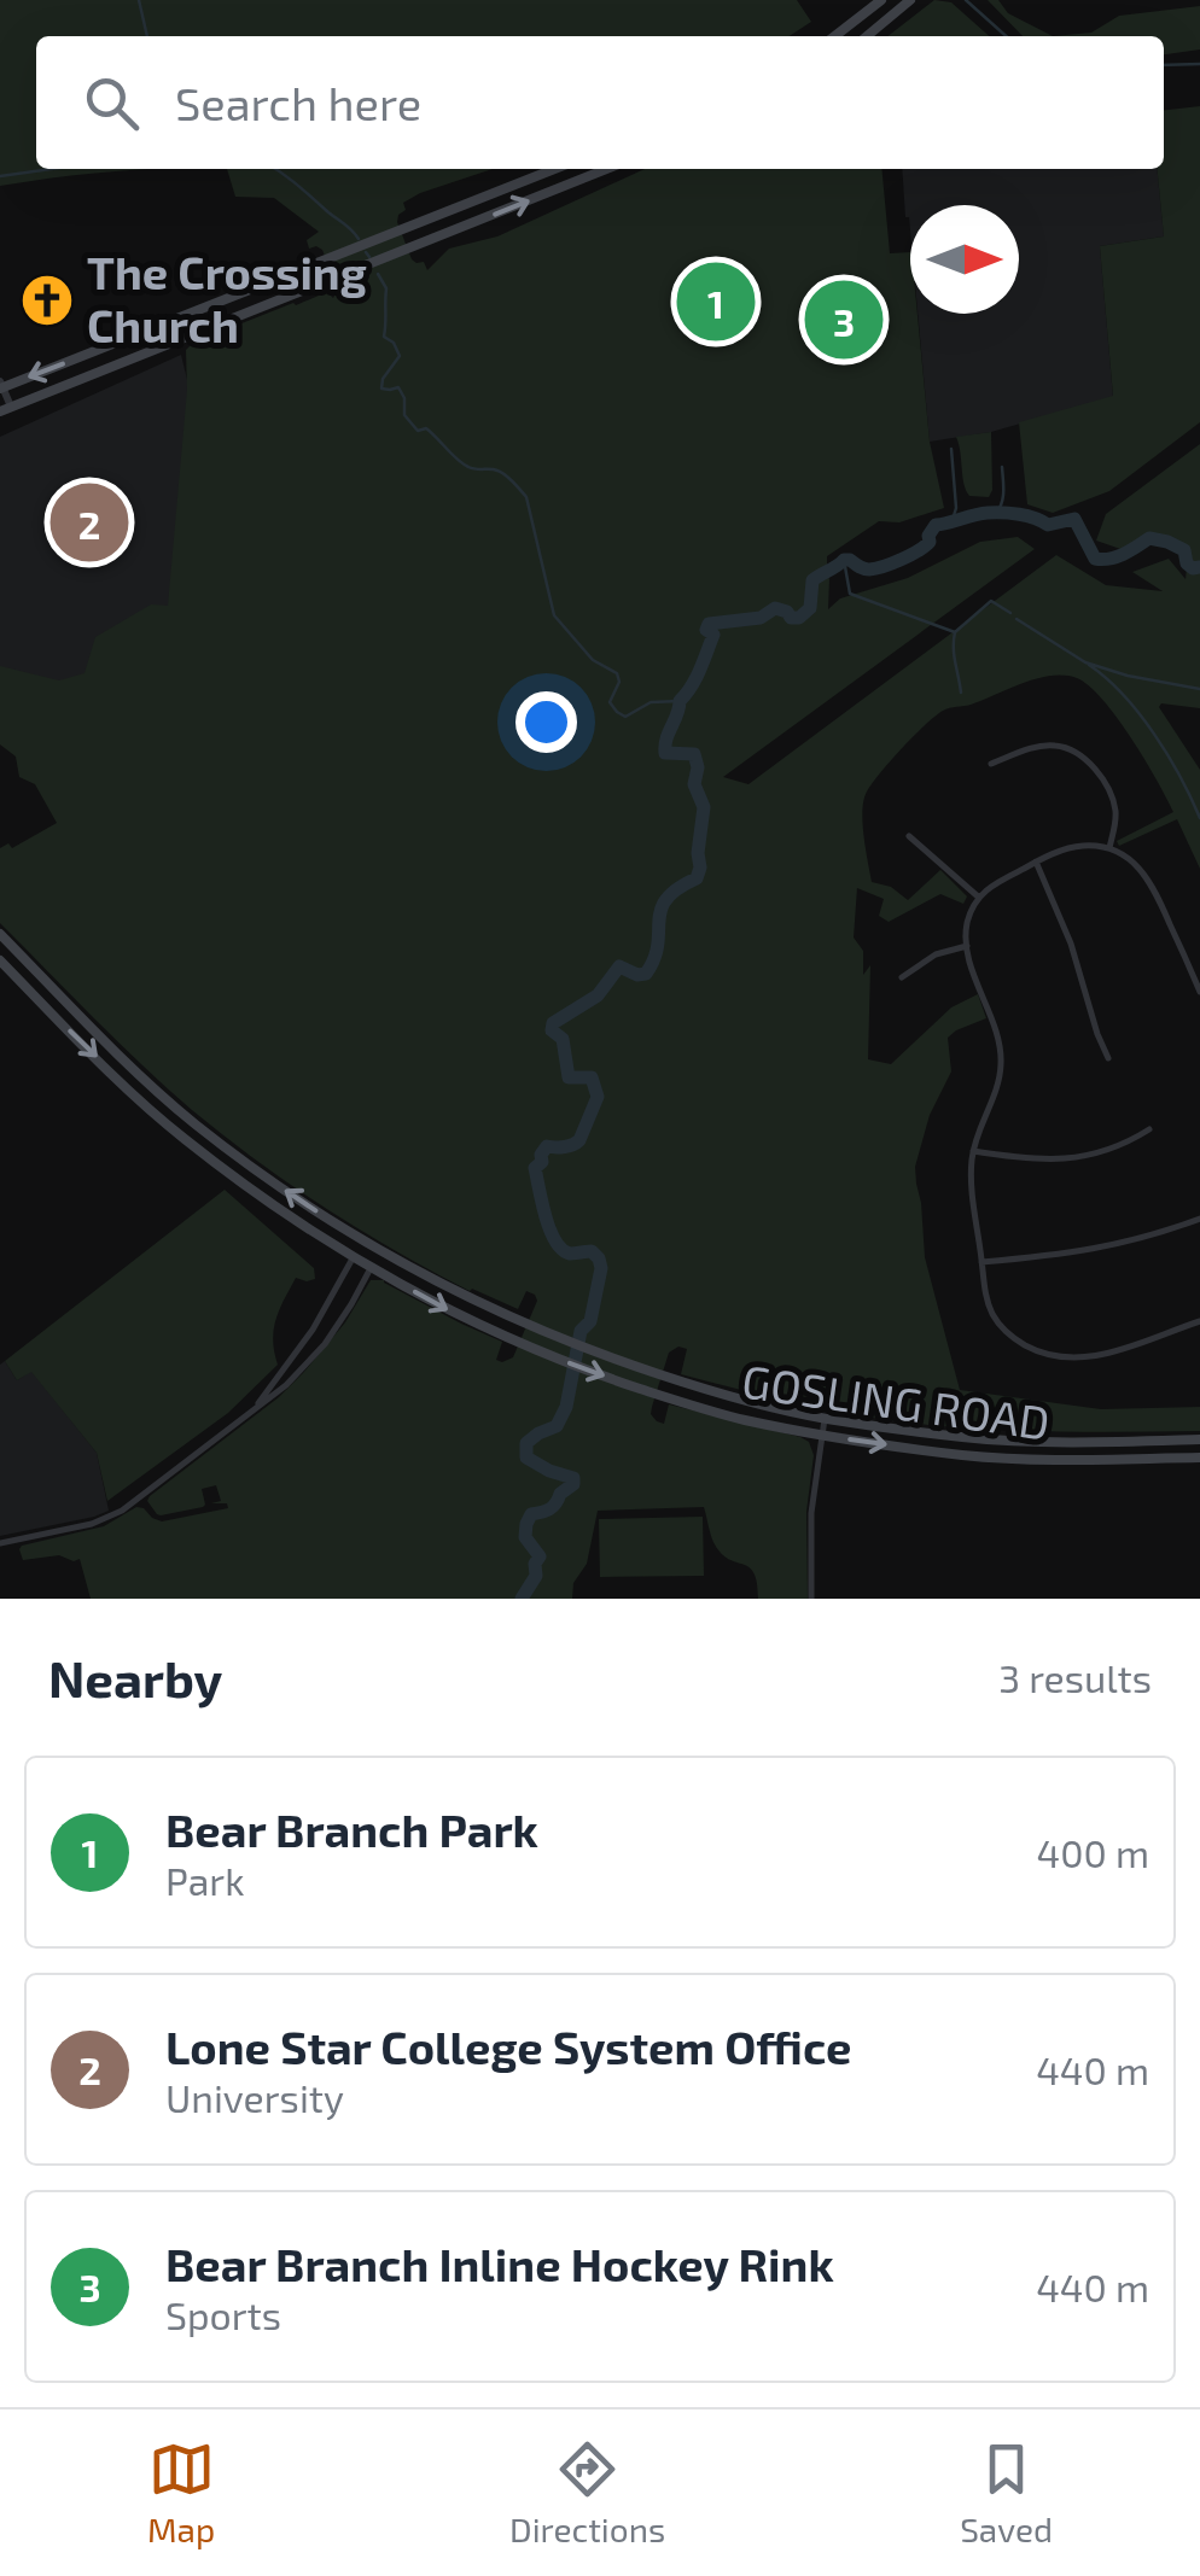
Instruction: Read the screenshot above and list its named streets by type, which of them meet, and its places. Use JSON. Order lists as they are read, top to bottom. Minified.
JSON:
{"streets":{"main road":["GOSLING ROAD"]},"places":{"church":["The Crossing Church"]},"north":"right","page":{"search":"Search here","pins":["1","3","2"],"heading":["Nearby","3 results"],"list":[{"mark":"1","name":"Bear Branch Park","note":"Park","value":"400 m"},{"mark":"2","name":"Lone Star College System Office","note":"University","value":"440 m"},{"mark":"3","name":"Bear Branch Inline Hockey Rink","note":"Sports","value":"440 m"}],"nav":["Map","Directions","Saved"]}}
